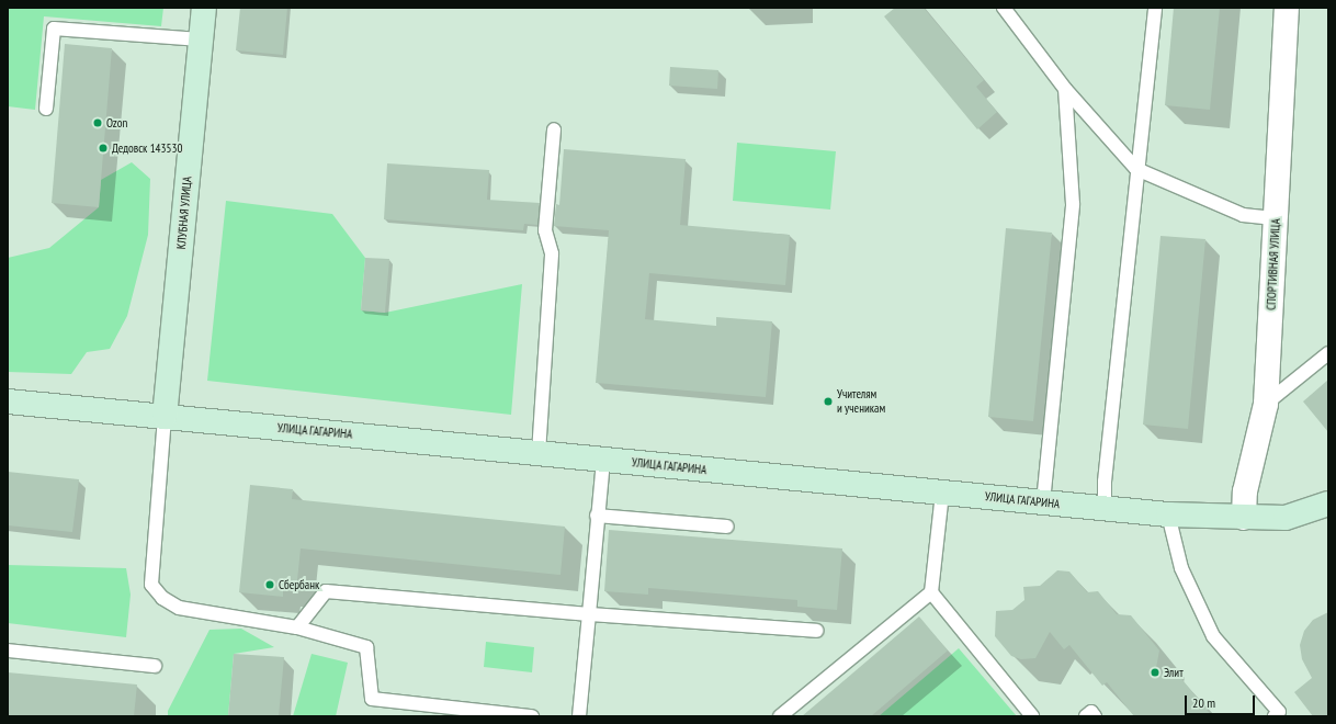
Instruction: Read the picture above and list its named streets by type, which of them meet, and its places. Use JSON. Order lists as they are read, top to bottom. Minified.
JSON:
{"streets":{"street":["КЛУБНАЯ УЛИЦА","СПОРТИВНАЯ УЛИЦА","УЛИЦА ГАГАРИНА"]},"crossings":[["КЛУБНАЯ УЛИЦА","УЛИЦА ГАГАРИНА"],["СПОРТИВНАЯ УЛИЦА","УЛИЦА ГАГАРИНА"]],"places":["Ozon","Дедовск 143530","Учителям и ученикам","Сбербанк","Элит"],"scale_bar":"20 m"}
